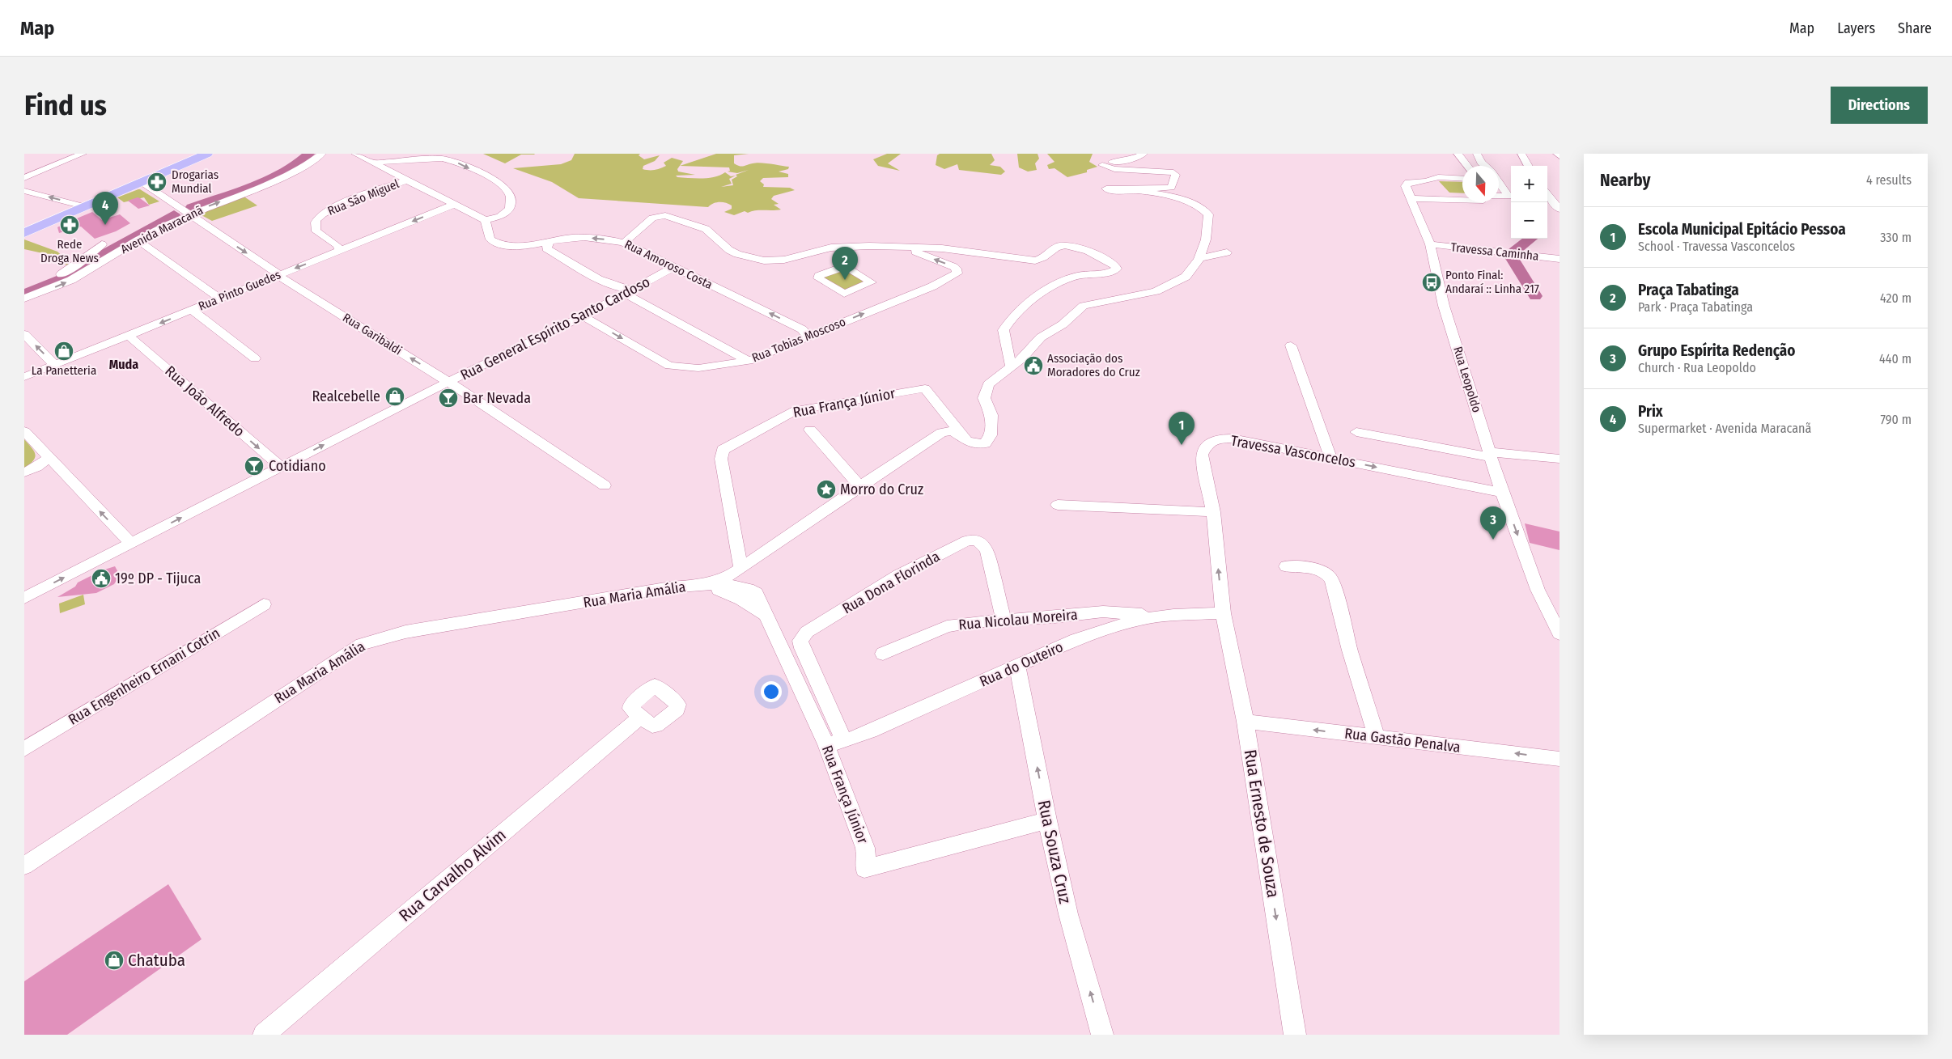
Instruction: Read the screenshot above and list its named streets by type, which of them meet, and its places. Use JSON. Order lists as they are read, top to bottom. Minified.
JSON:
{"streets":{"street":["Rua São Miguel","Avenida Maracanã","Travessa Caminha","Rua Amoroso Costa","Rua Pinto Guedes","Rua General Espírito Santo Cardoso","Rua Garibaldi","Rua Tobias Moscoso","Rua Leopoldo","Rua João Alfredo","Rua França Júnior","Travessa Vasconcelos","Rua Dona Florinda","Rua Maria Amália","Rua Nicolau Moreira","Rua do Outeiro","Rua Engenheiro Ernani Cotrin","Rua Gastão Penalva","Rua Ernesto de Souza","Rua Souza Cruz","Rua Carvalho Alvim"]},"crossings":[["Rua São Miguel","Rua Pinto Guedes"],["Avenida Maracanã","Rua Garibaldi"],["Travessa Caminha","Rua Leopoldo"],["Rua Amoroso Costa","Rua General Espírito Santo Cardoso"],["Rua Amoroso Costa","Rua Tobias Moscoso"],["Rua Pinto Guedes","Rua Garibaldi"],["Rua Pinto Guedes","Rua João Alfredo"],["Rua General Espírito Santo Cardoso","Rua Garibaldi"],["Rua General Espírito Santo Cardoso","Rua Tobias Moscoso"],["Rua General Espírito Santo Cardoso","Rua João Alfredo"],["Rua Leopoldo","Travessa Vasconcelos"],["Rua França Júnior","Rua Dona Florinda"],["Rua França Júnior","Rua Maria Amália"],["Rua França Júnior","Rua do Outeiro"],["Rua França Júnior","Rua Souza Cruz"],["Travessa Vasconcelos","Rua do Outeiro"],["Travessa Vasconcelos","Rua Ernesto de Souza"],["Rua Dona Florinda","Rua Nicolau Moreira"],["Rua Dona Florinda","Rua do Outeiro"],["Rua Nicolau Moreira","Rua do Outeiro"],["Rua do Outeiro","Rua Ernesto de Souza"],["Rua do Outeiro","Rua Souza Cruz"],["Rua Gastão Penalva","Rua Ernesto de Souza"]],"one_way":["Rua Pinto Guedes","Rua General Espírito Santo Cardoso","Rua Gastão Penalva","Rua Ernesto de Souza","Rua Souza Cruz"],"districts":["Muda"],"places":{"pharmacy":["Drogarias Mundial","Rede Droga News"],"bus stop":["Ponto Final: Andaraí :: Linha 217"],"shop":["La Panetteria","Realcebelle","Chatuba"],"public building":["Associação dos Moradores do Cruz","19º DP - Tijuca"],"bar":["Bar Nevada","Cotidiano"],"place":["Morro do Cruz"]},"north":"bottom","page":{"header":"Map","nav":["Map","Layers","Share"],"buttons":"Directions","title":"Find us","heading":["Nearby","4 results"],"map_buttons":["+","−"],"pins":["4","2","1","3"],"list":[{"mark":"1","name":"Escola Municipal Epitácio Pessoa","note":"School · Travessa Vasconcelos","value":"330 m"},{"mark":"2","name":"Praça Tabatinga","note":"Park · Praça Tabatinga","value":"420 m"},{"mark":"3","name":"Grupo Espírita Redenção","note":"Church · Rua Leopoldo","value":"440 m"},{"mark":"4","name":"Prix","note":"Supermarket · Avenida Maracanã","value":"790 m"}]}}
